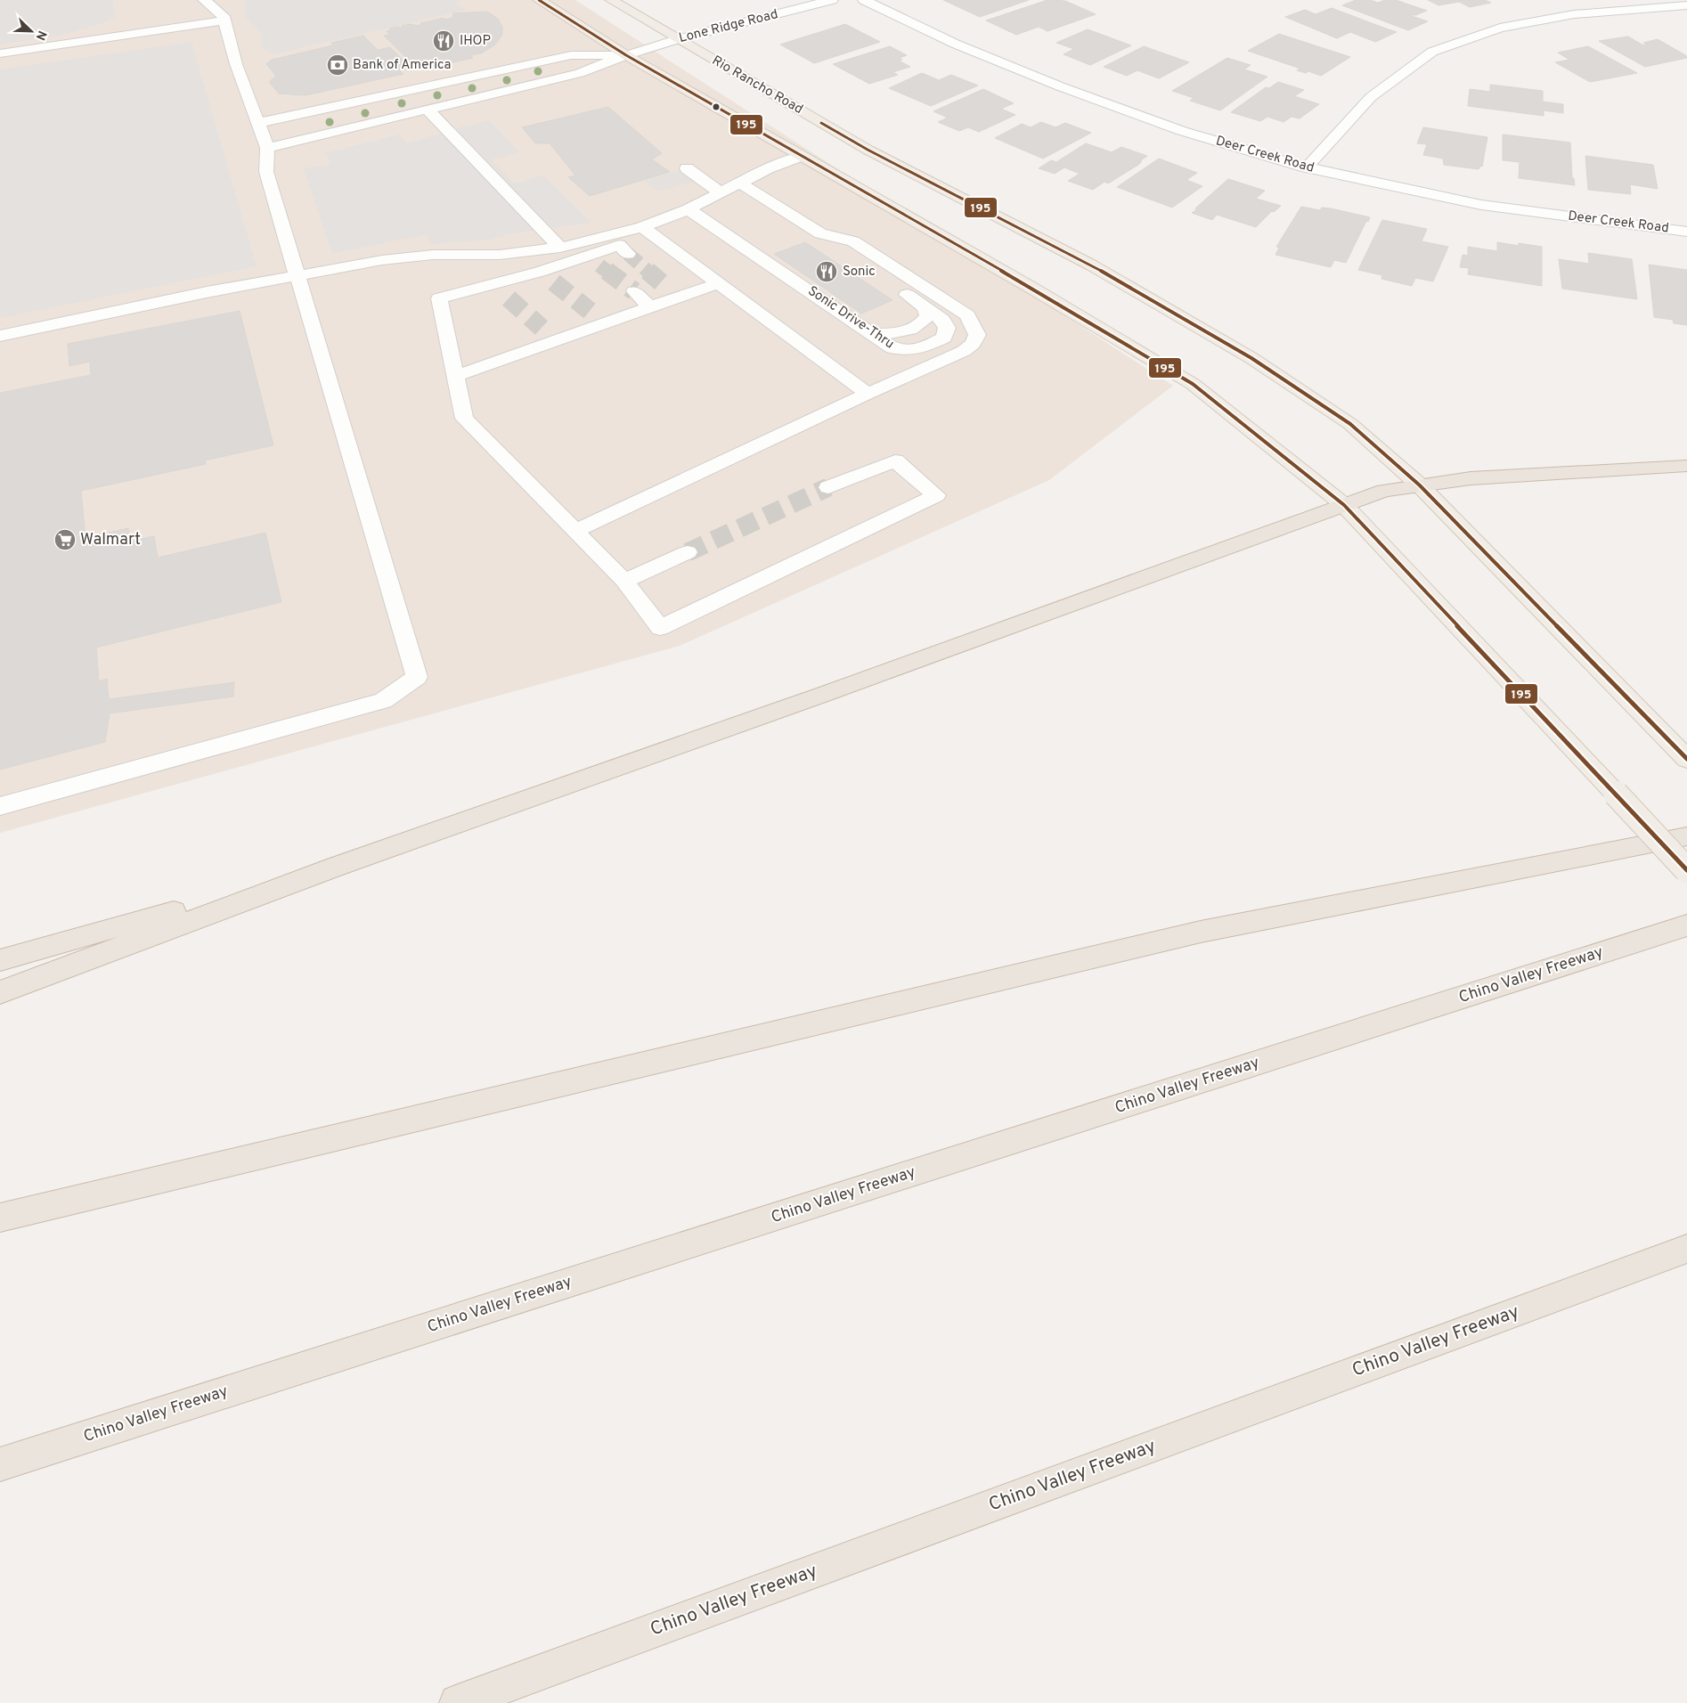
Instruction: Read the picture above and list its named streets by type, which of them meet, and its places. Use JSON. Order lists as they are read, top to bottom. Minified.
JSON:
{"streets":{"highway":["Chino Valley Freeway"],"main road":["Rio Rancho Road"],"street":["Lone Ridge Road","Deer Creek Road","Sonic Drive-Thru"]},"crossings":[["Lone Ridge Road","Rio Rancho Road"]],"places":{"restaurant":["IHOP","Sonic"],"bank":["Bank of America"],"supermarket":["Walmart"]},"lines":["transit line 195"],"north":"bottom right"}
